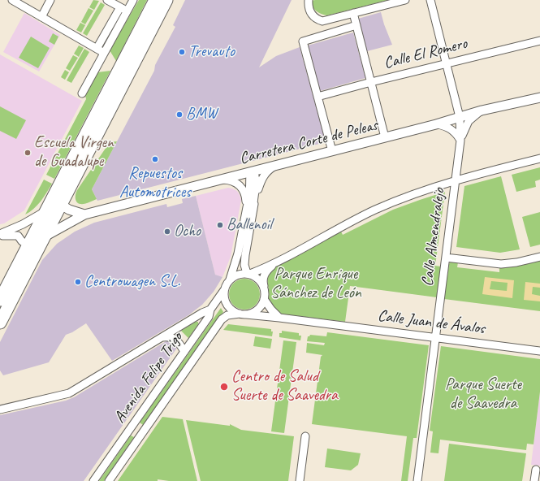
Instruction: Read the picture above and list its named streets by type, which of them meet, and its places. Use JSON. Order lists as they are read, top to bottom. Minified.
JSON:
{"streets":{"street":["Calle El Romero","Carretera Corte de Peleas","Calle Almendralejo","Calle Juan de Ávalos","Avenida Felipe Trigo"]},"crossings":[["Carretera Corte de Peleas","Calle Almendralejo"],["Calle Almendralejo","Calle Juan de Ávalos"],["Calle Juan de Ávalos","Avenida Felipe Trigo"]],"parks":["Parque Enrique Sánchez de León","Parque Suerte de Saavedra"],"places":["Trevauto","BMW","Escuela Virgen de Guadalupe","Repuestos Automotrices","Ballenoil","Ocho","Centrowagen S.L.","Centro de Salud Suerte de Saavedra"]}
